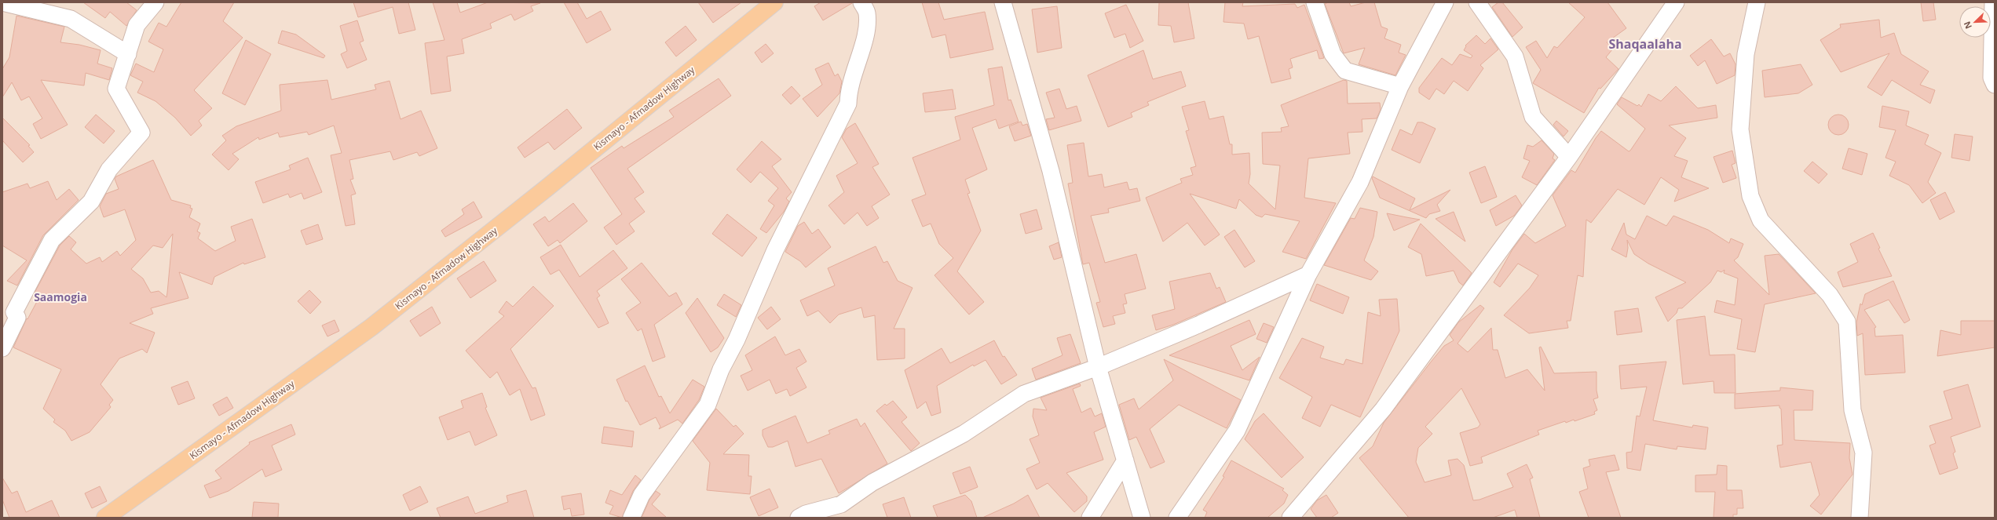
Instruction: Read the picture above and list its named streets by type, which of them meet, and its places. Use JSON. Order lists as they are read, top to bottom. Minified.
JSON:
{"streets":{"main road":["Kismayo - Afmadow Highway"]},"districts":["Shaqaalaha","Saamogia"],"north":"bottom left"}
